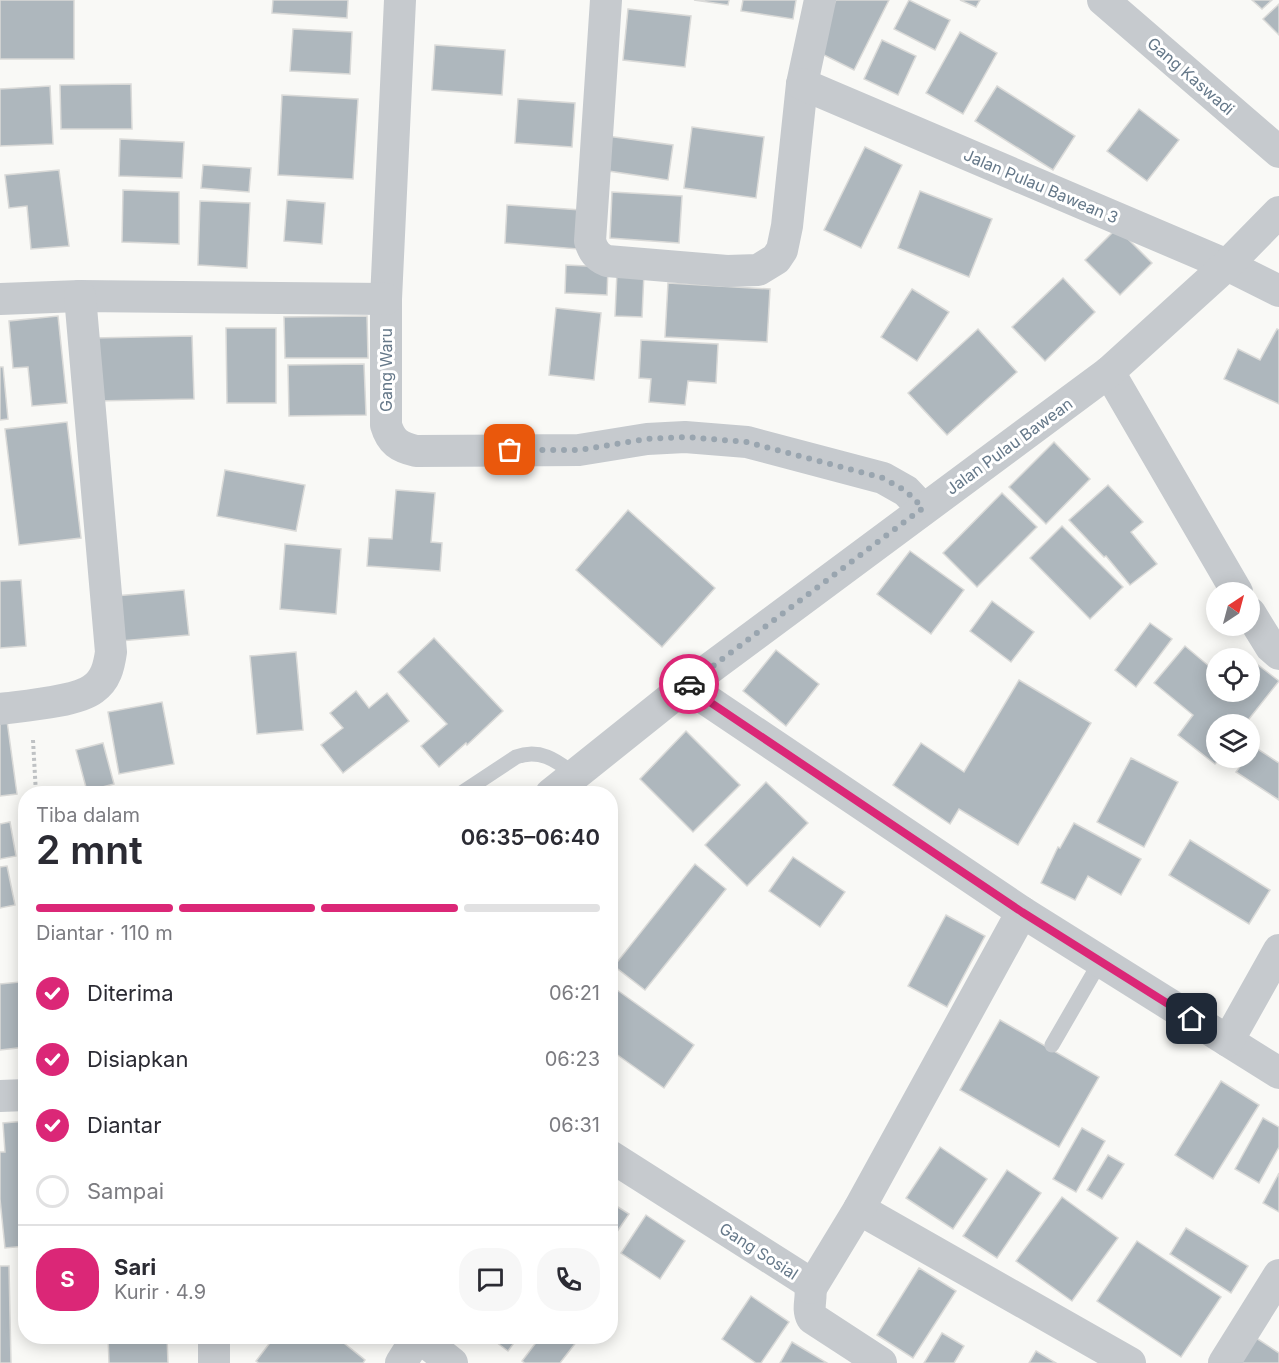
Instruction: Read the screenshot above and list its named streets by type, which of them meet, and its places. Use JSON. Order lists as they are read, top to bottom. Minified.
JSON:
{"streets":{"street":["Gang Kaswadi","Jalan Pulau Bawean 3","Gang Waru","Jalan Pulau Bawean","Gang Sosial"]},"crossings":[["Jalan Pulau Bawean 3","Jalan Pulau Bawean"],["Gang Waru","Jalan Pulau Bawean"]],"north":"top right","page":{"heading":["2 mnt","Tiba dalam","06:35–06:40"],"panel":["Sari","Kurir · 4.9"],"bar":"Diantar · 110 m","list":[["Diterima","06:21"],["Disiapkan","06:23"],["Diantar","06:31"],"Sampai"],"round":"S"}}
